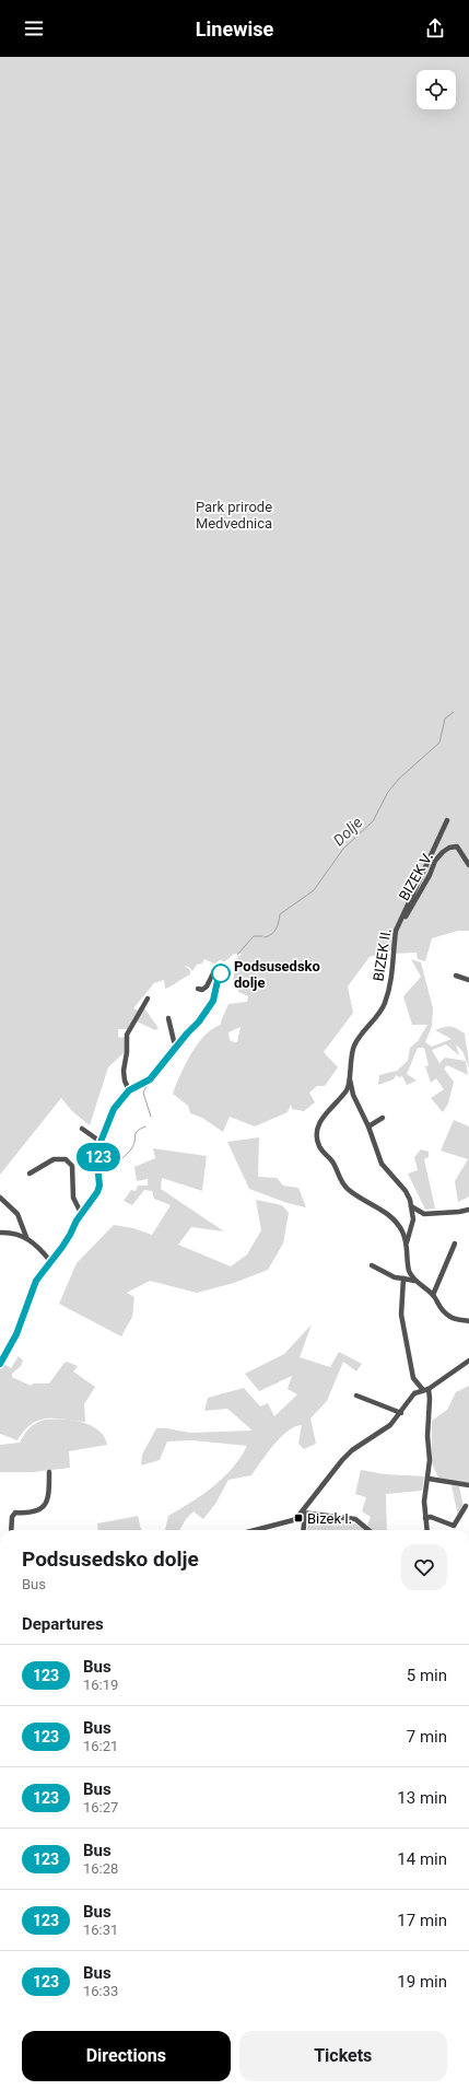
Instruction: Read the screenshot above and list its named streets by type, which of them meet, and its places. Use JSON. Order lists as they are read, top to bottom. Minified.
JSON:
{"streets":{"street":["BIZEK V.","BIZEK II."]},"crossings":[["BIZEK V.","BIZEK II."]],"water":["Dolje"],"parks":["Park prirode Medvednica"],"places":{"other":["Podsusedsko dolje"],"transit":["Bizek I."]},"lines":["bus line 123"],"page":{"header":"Linewise","on_map":"123","heading":[["Podsusedsko dolje","Bus"],"Departures"],"list":[{"mark":"123","name":"Bus","note":"16:19","value":"5 min"},{"mark":"123","name":"Bus","note":"16:21","value":"7 min"},{"mark":"123","name":"Bus","note":"16:27","value":"13 min"},{"mark":"123","name":"Bus","note":"16:28","value":"14 min"},{"mark":"123","name":"Bus","note":"16:31","value":"17 min"},{"mark":"123","name":"Bus","note":"16:33","value":"19 min"}],"buttons":["Directions","Tickets"]}}
